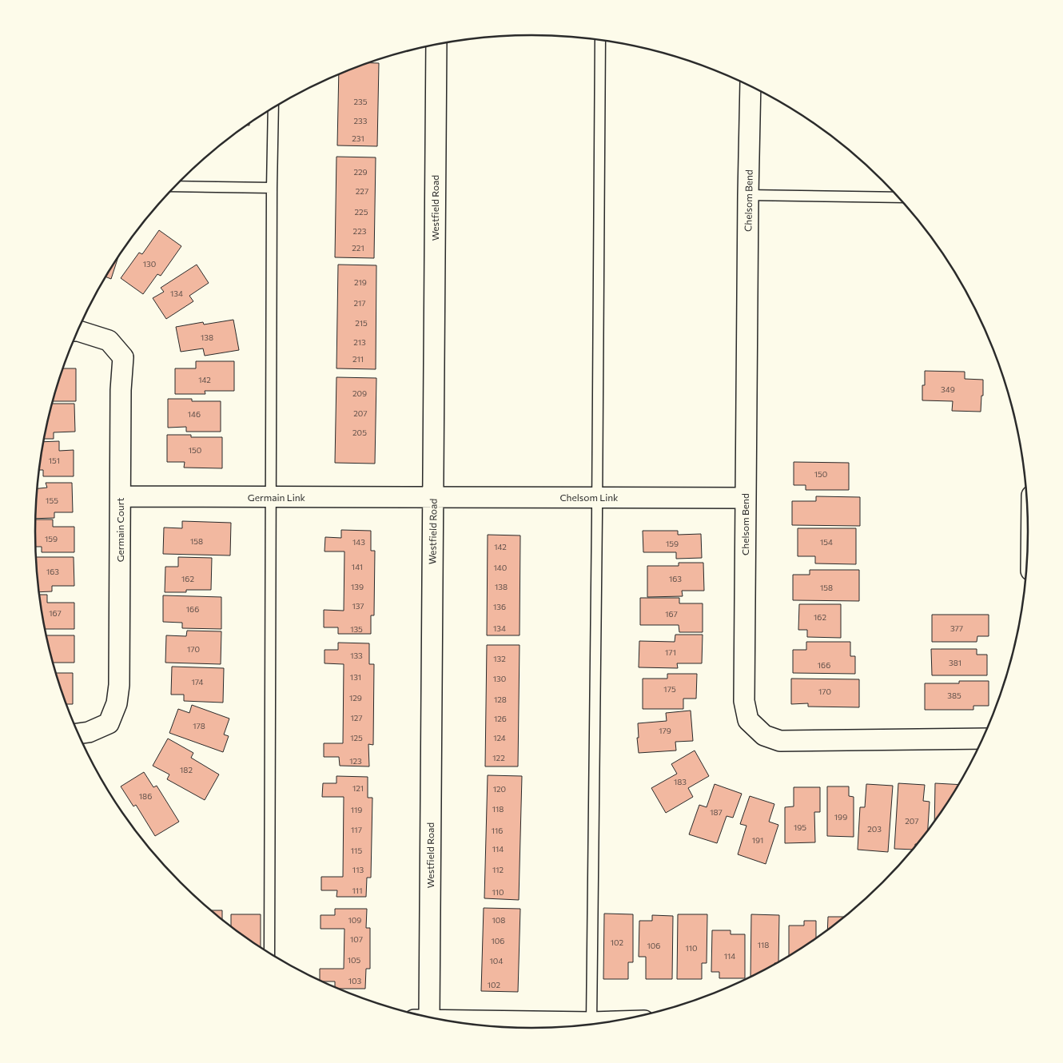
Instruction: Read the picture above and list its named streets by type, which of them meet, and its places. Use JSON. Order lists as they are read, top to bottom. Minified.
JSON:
{"streets":{"street":["Chelsom Bend","Westfield Road","Germain Link","Chelsom Link","Germain Court"]},"crossings":[["Chelsom Bend","Chelsom Link"],["Westfield Road","Germain Link"],["Westfield Road","Chelsom Link"],["Germain Link","Chelsom Link"],["Germain Link","Germain Court"]],"house_numbers":["235","233","231","229","227","225","223","221","130","219","134","217","215","138","213","211","142","349","209","207","146","205","150","151","150","155","159","158","143","154","159","142","141","140","163","162","163","139","138","158","137","136","166","167","167","162","134","377","135","170","171","133","132","381","166","131","130","174","175","170","385","129","128","127","126","178","179","125","124","122","123","182","183","121","120","186","118","119","187","199","207","195","203","117","116","191","114","115","113","112","111","110","109","108","107","106","102","118","106","110","114","105","104","103","102"]}
